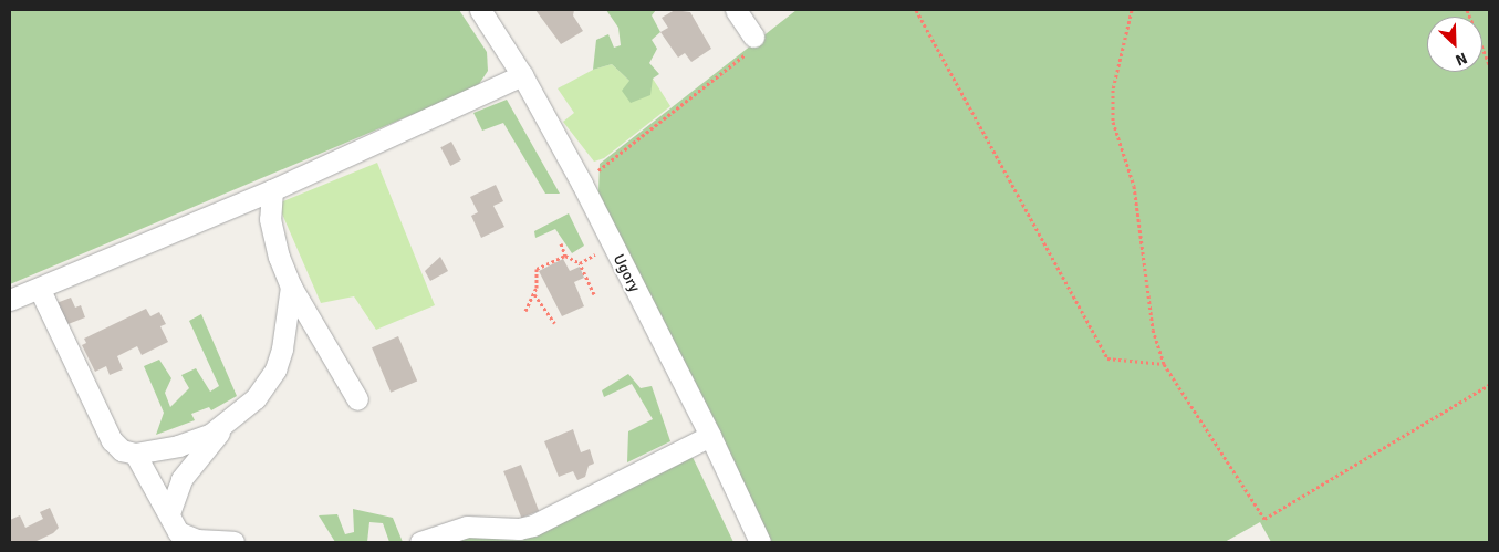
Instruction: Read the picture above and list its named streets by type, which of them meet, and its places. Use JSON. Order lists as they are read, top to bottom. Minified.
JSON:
{"streets":{"street":["Ugory"]},"north":"bottom right"}
